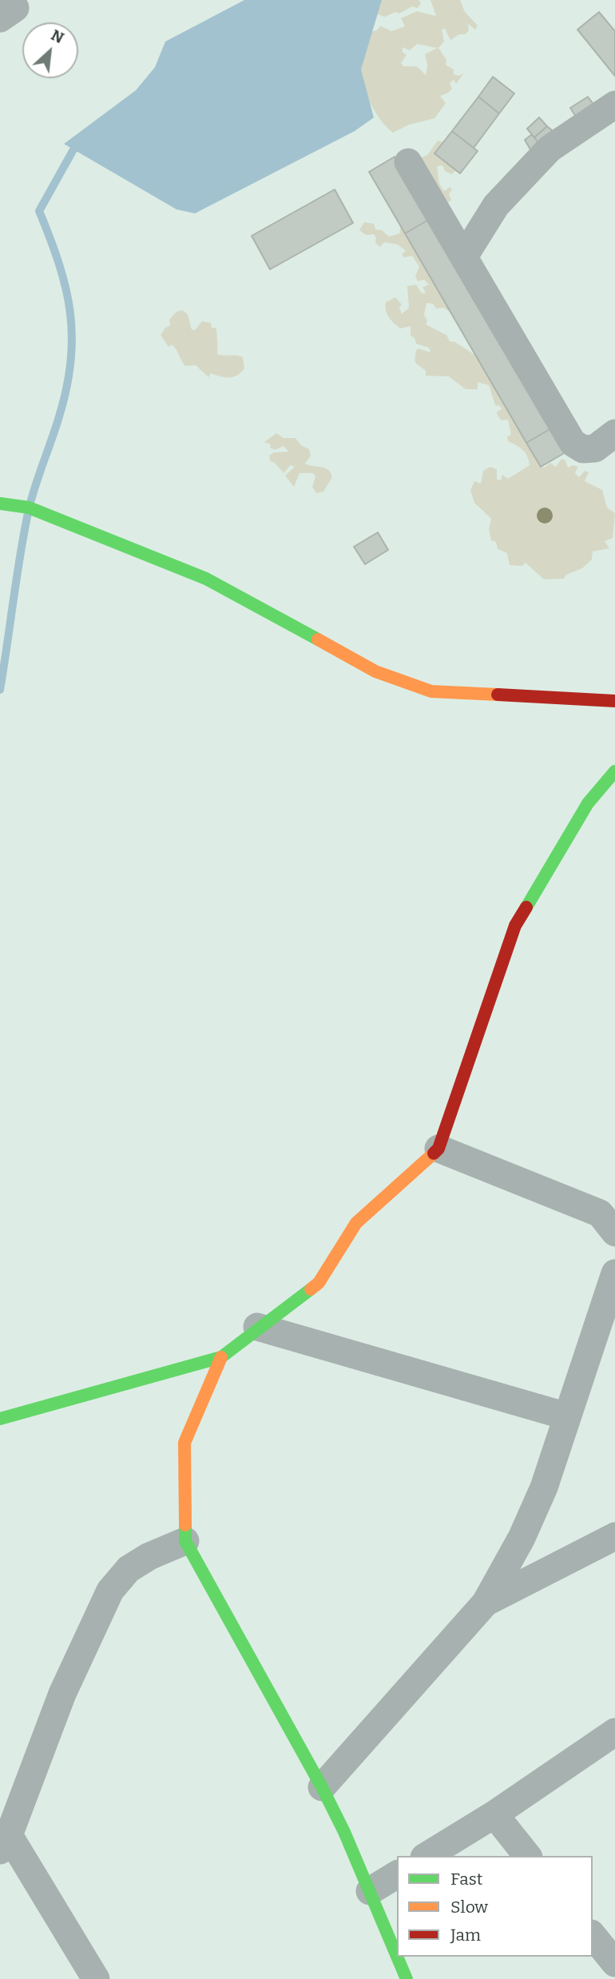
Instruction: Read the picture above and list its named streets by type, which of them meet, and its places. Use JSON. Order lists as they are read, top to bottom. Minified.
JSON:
{"legend":["Fast","Slow","Jam"],"north":"top right"}
